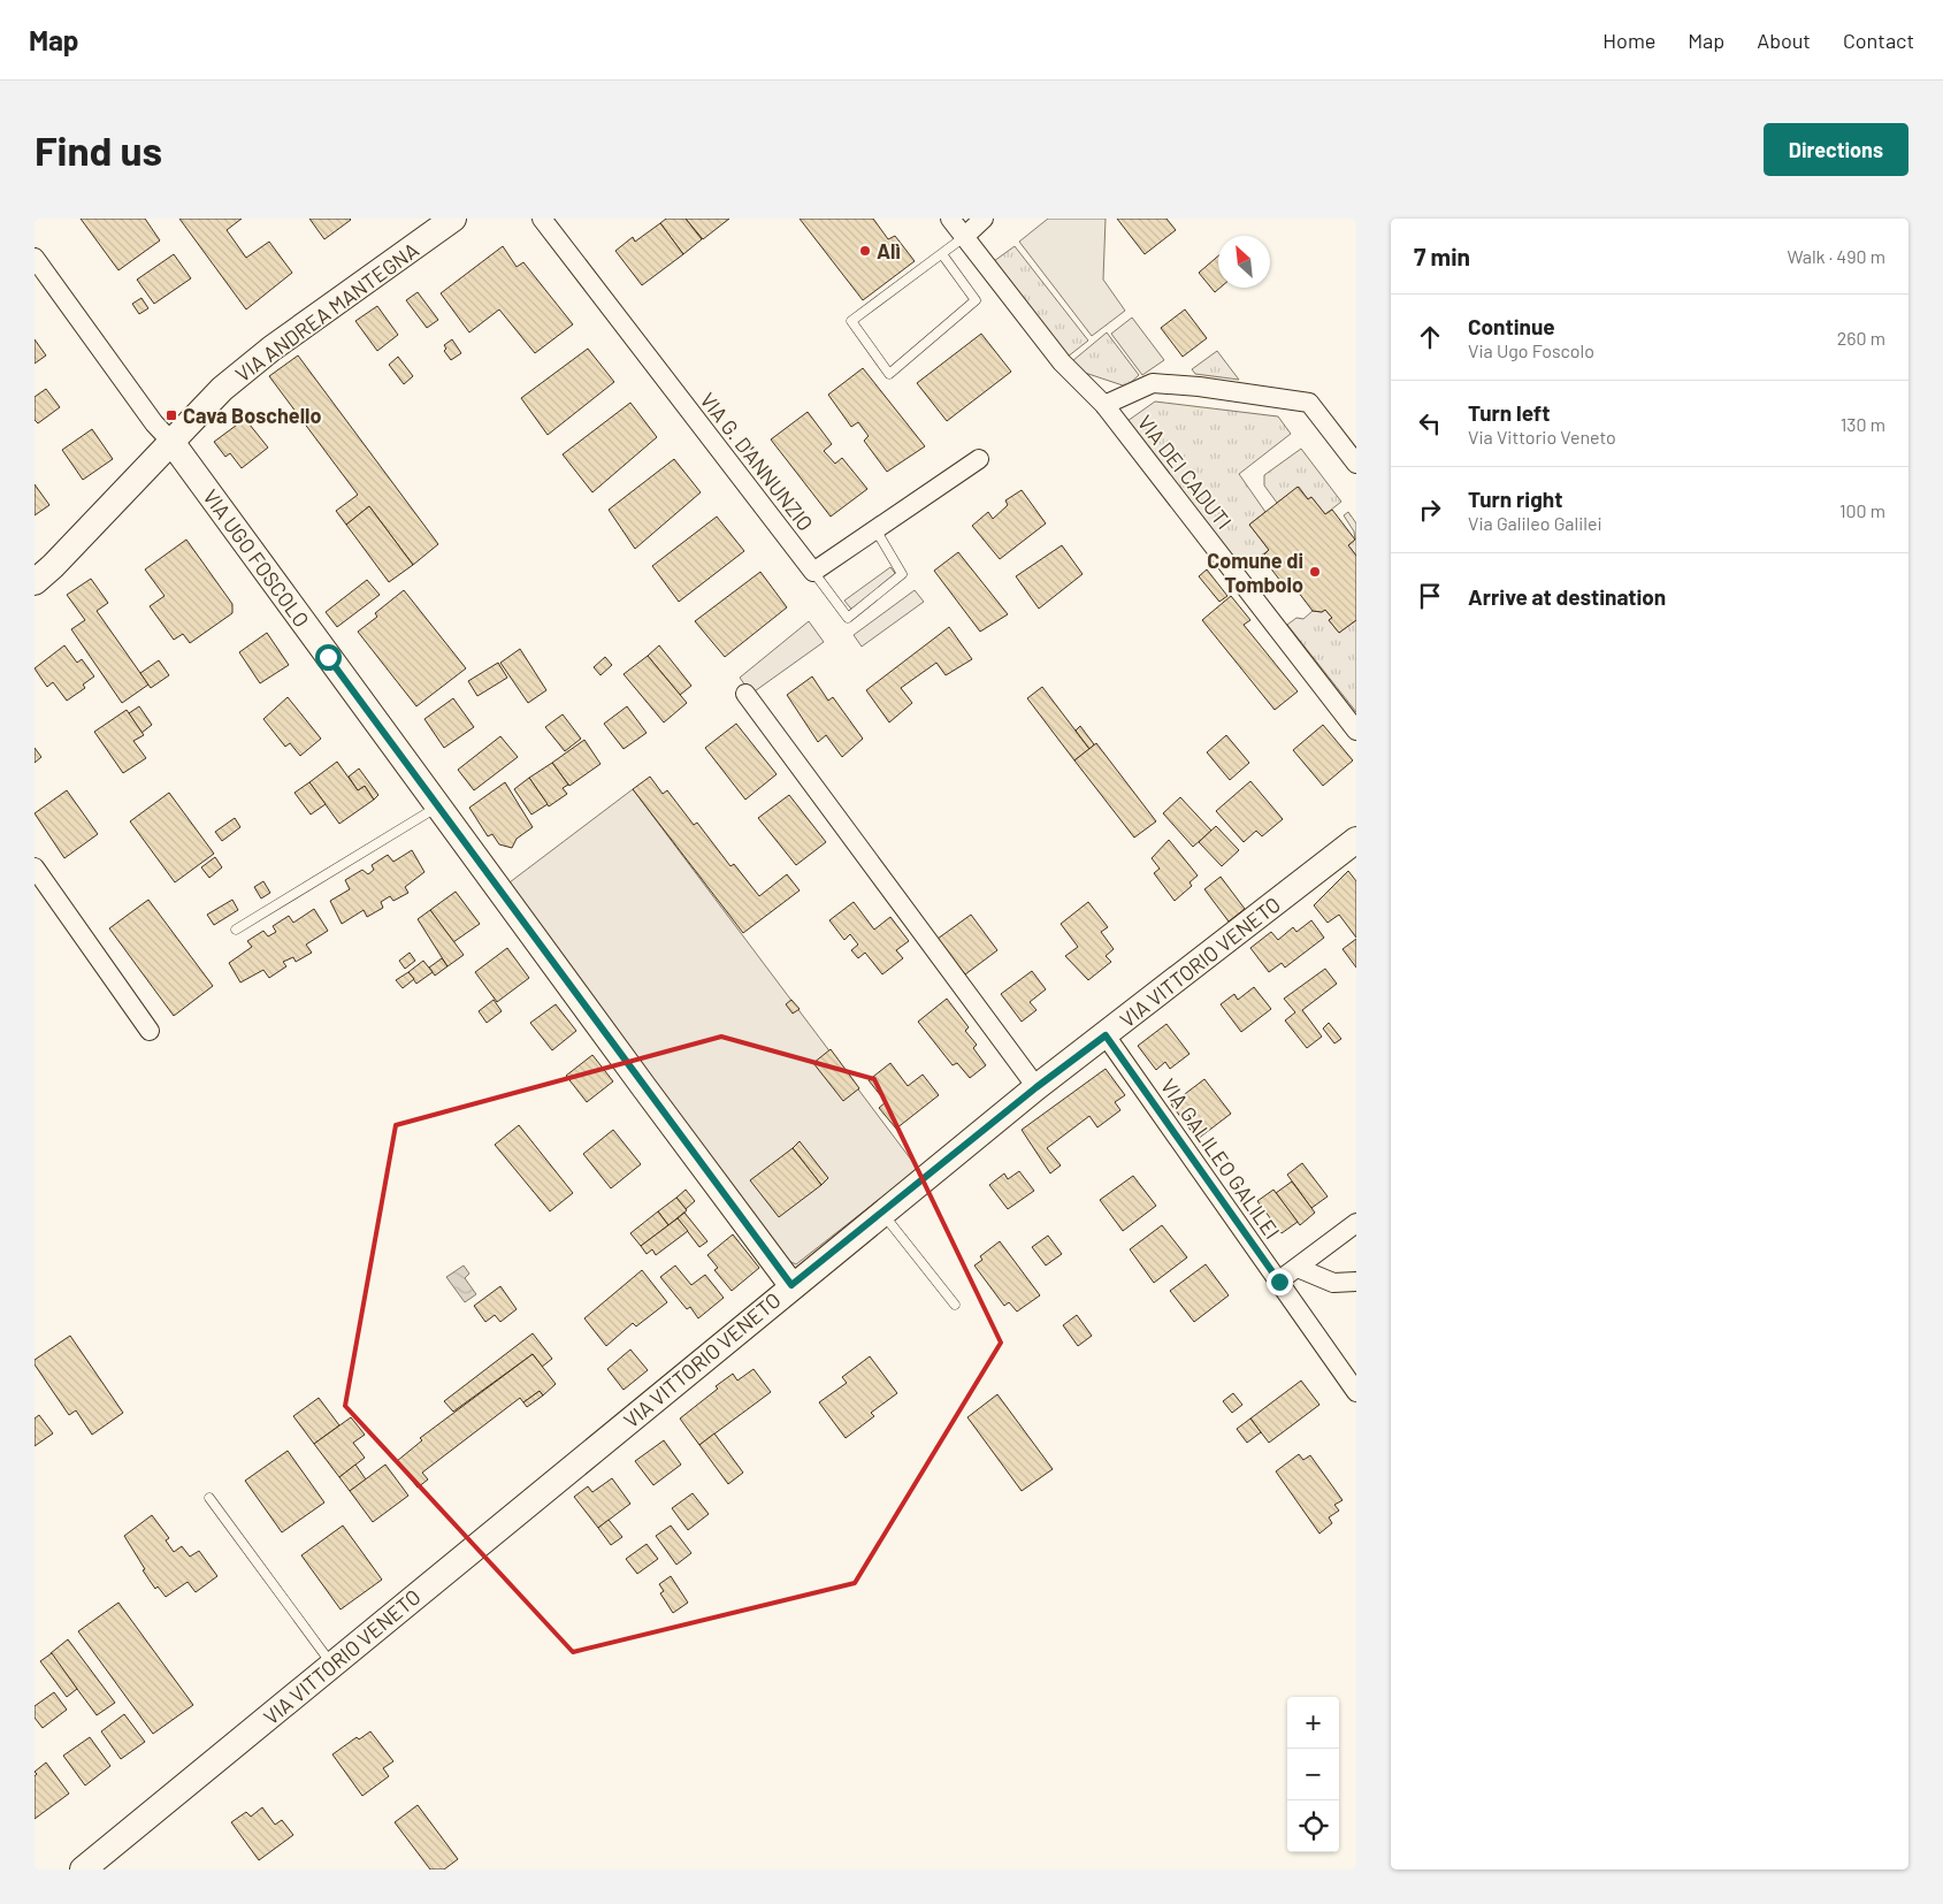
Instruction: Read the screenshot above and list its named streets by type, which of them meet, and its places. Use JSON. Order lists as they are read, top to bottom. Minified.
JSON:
{"streets":{"main road":["VIA ANDREA MANTEGNA","VIA UGO FOSCOLO","VIA VITTORIO VENETO"],"street":["VIA G. D'ANNUNZIO","VIA DEI CADUTI","VIA GALILEO GALILEI"]},"crossings":[["VIA ANDREA MANTEGNA","VIA UGO FOSCOLO"],["VIA UGO FOSCOLO","VIA VITTORIO VENETO"],["VIA VITTORIO VENETO","VIA GALILEO GALILEI"]],"places":{"other":["Alì","Comune di Tombolo"],"transit":["Cava Boschello"]},"north":"top left","page":{"header":"Map","nav":["Home","Map","About","Contact"],"buttons":"Directions","title":"Find us","heading":["7 min","Walk · 490 m"],"list":[["Continue","Via Ugo Foscolo","260 m"],["Turn left","Via Vittorio Veneto","130 m"],["Turn right","Via Galileo Galilei","100 m"],"Arrive at destination"],"map_buttons":["+","−"]}}
